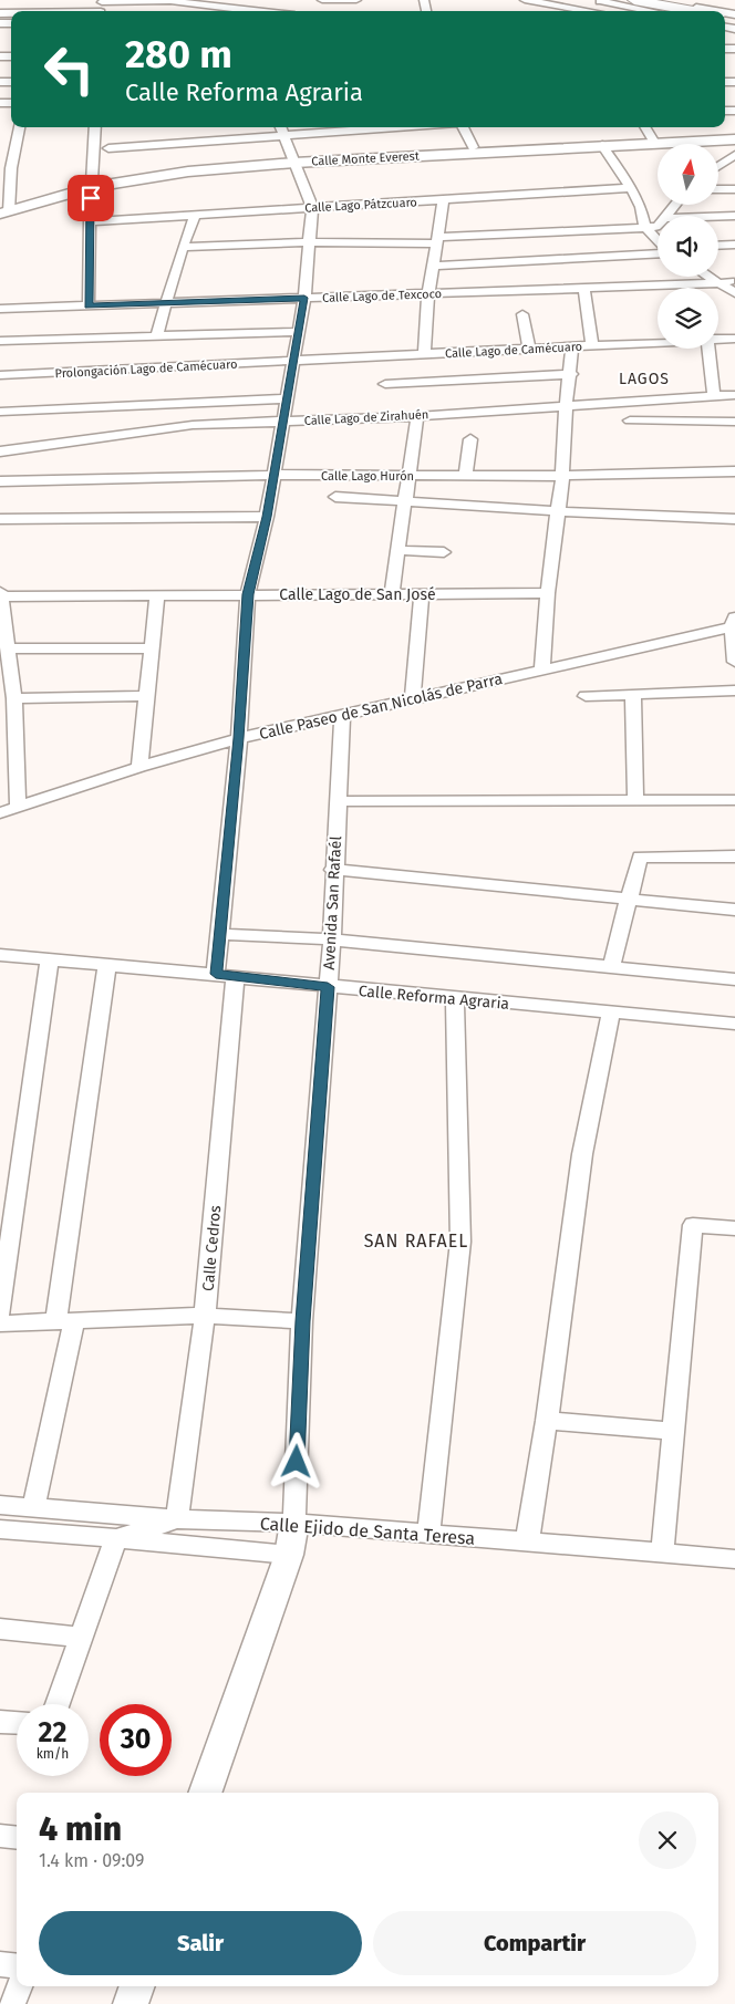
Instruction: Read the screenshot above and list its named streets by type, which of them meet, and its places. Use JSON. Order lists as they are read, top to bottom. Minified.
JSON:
{"streets":{"main road":["Calle Monte Everest"],"street":["Calle Lago Pátzcuaro","Calle Lago de Texcoco","Calle Lago de Camécuaro","Prolongación Lago de Camécuaro","Calle Lago de Zirahuén","Calle Lago Hurón","Calle Lago de San José","Calle Paseo de San Nicolás de Parra","Avenida San Rafaél","Calle Reforma Agraria","Calle Cedros","Calle Ejido de Santa Teresa"]},"crossings":[["Calle Lago de Camécuaro","Prolongación Lago de Camécuaro"],["Calle Paseo de San Nicolás de Parra","Avenida San Rafaél"],["Avenida San Rafaél","Calle Reforma Agraria"],["Avenida San Rafaél","Calle Ejido de Santa Teresa"],["Calle Reforma Agraria","Calle Cedros"],["Calle Cedros","Calle Ejido de Santa Teresa"]],"districts":["LAGOS","SAN RAFAEL"],"north":"top","page":{"turn":["280 m","Calle Reforma Agraria"],"speed":"22 km/h","limit":"30","heading":["4 min","1.4 km · 09:09"],"buttons":["Salir","Compartir"]}}
